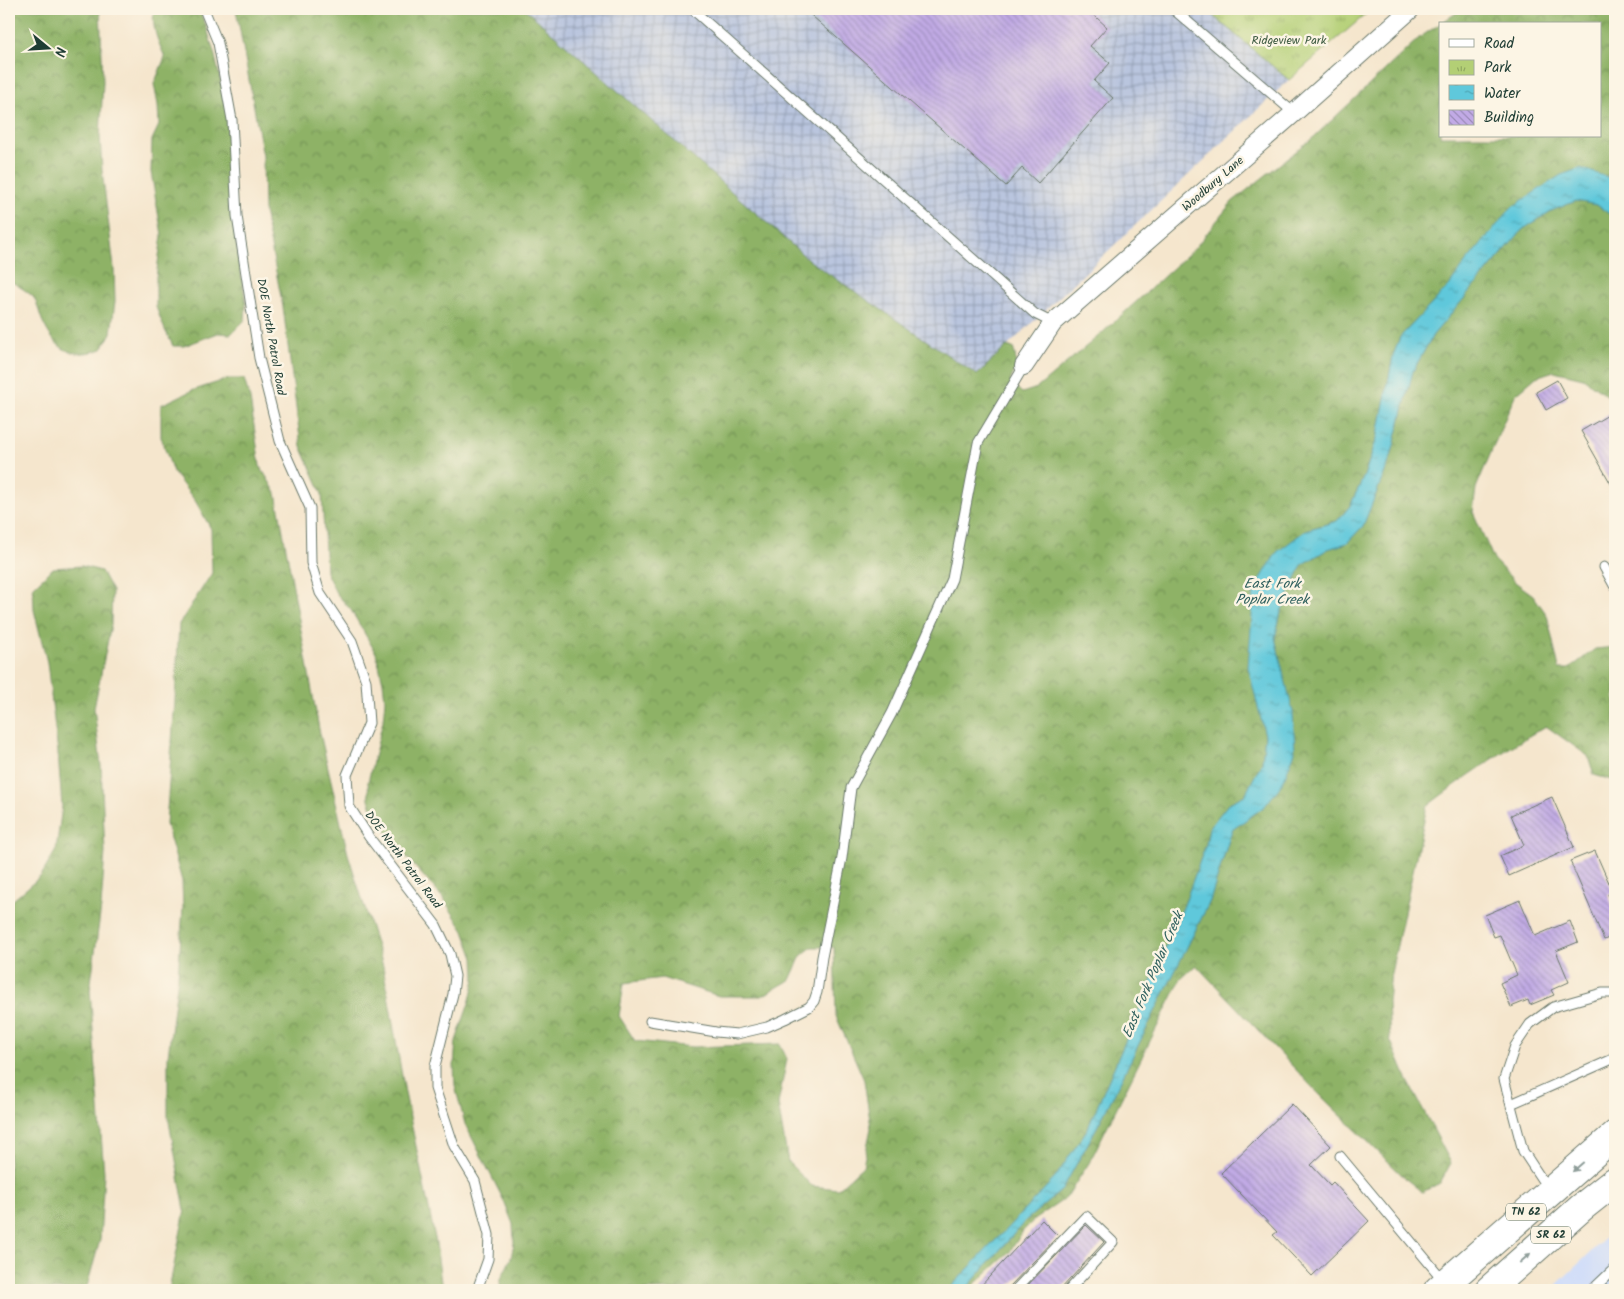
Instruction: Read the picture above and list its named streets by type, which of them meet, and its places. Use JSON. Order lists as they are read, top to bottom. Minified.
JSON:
{"streets":{"highway":["TN 62","SR 62"],"street":["Woodbury Lane"],"lane":["DOE North Patrol Road"]},"water":["East Fork Poplar Creek"],"parks":["Ridgeview Park"],"legend":["Road","Park","Water","Building"],"north":"right"}
